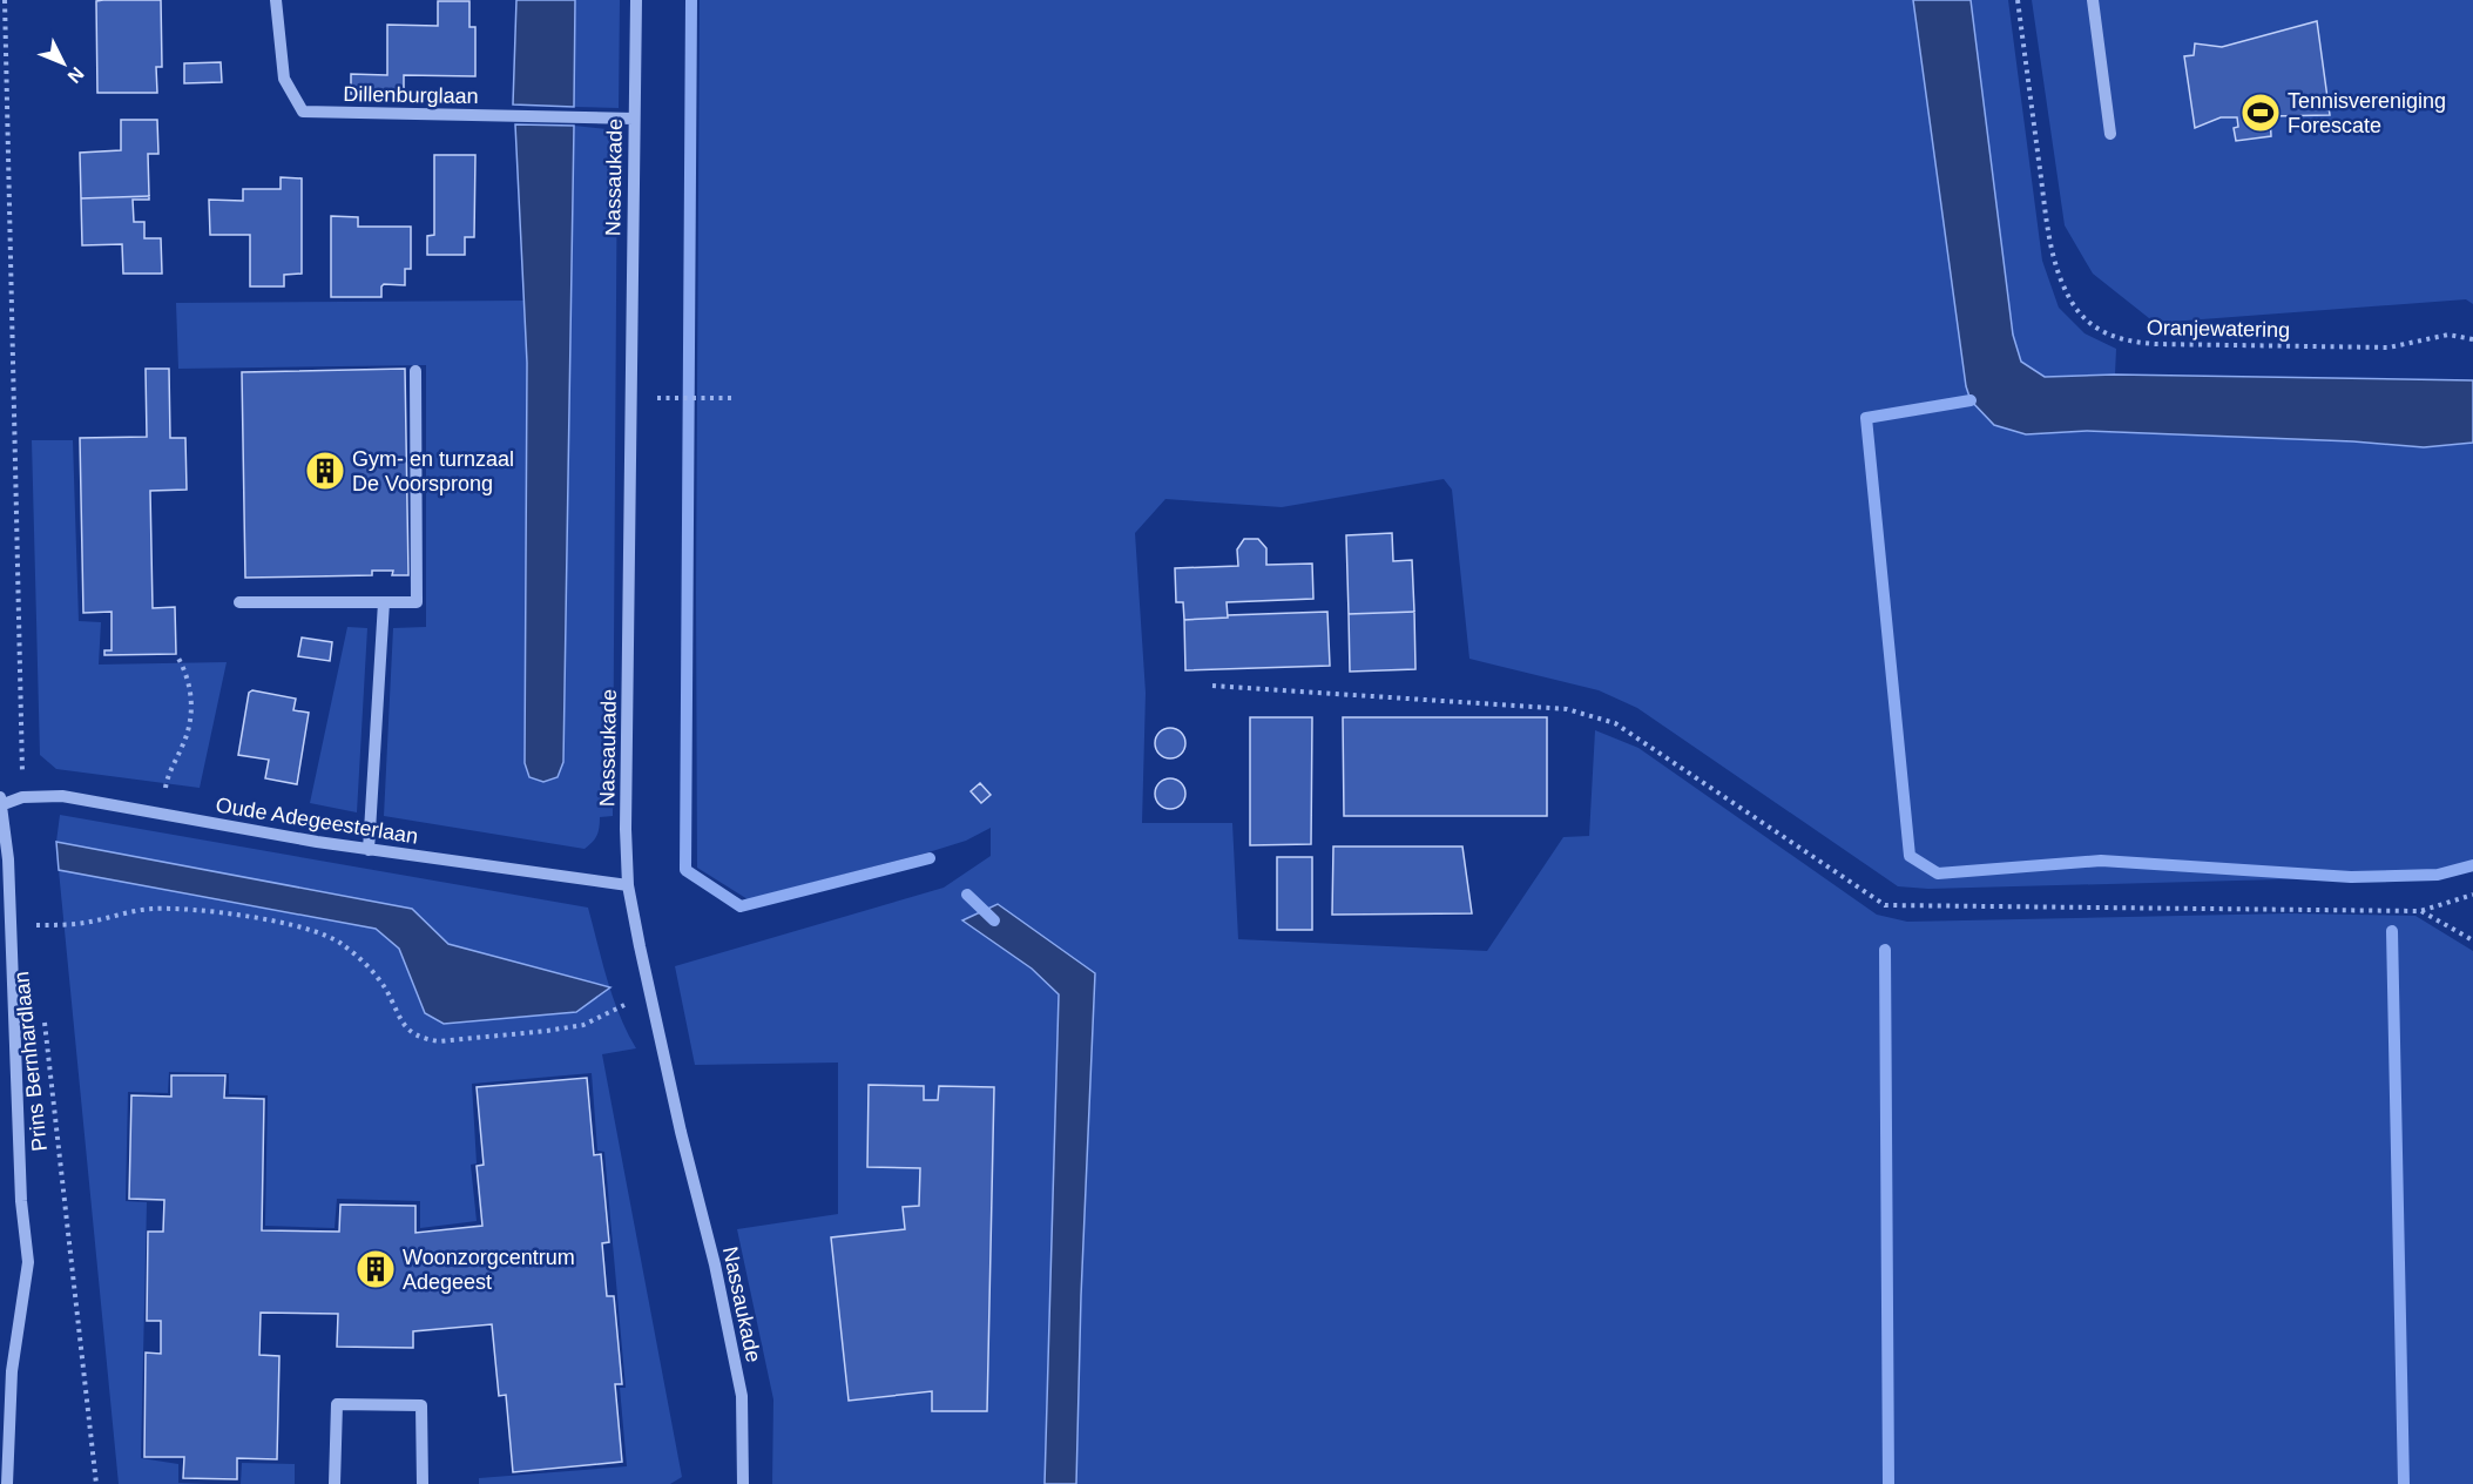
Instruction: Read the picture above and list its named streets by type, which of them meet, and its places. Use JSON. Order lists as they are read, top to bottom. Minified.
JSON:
{"streets":{"street":["Dillenburglaan","Nassaukade","Oude Adegeesterlaan","Prins Bernhardlaan"],"path":["Oranjewatering"]},"crossings":[["Dillenburglaan","Nassaukade"],["Nassaukade","Oude Adegeesterlaan"],["Oude Adegeesterlaan","Prins Bernhardlaan"]],"places":{"sports":["Tennisvereniging Forescate"],"building":["Gym- en turnzaal De Voorsprong","Woonzorgcentrum Adegeest"]},"north":"bottom right"}
